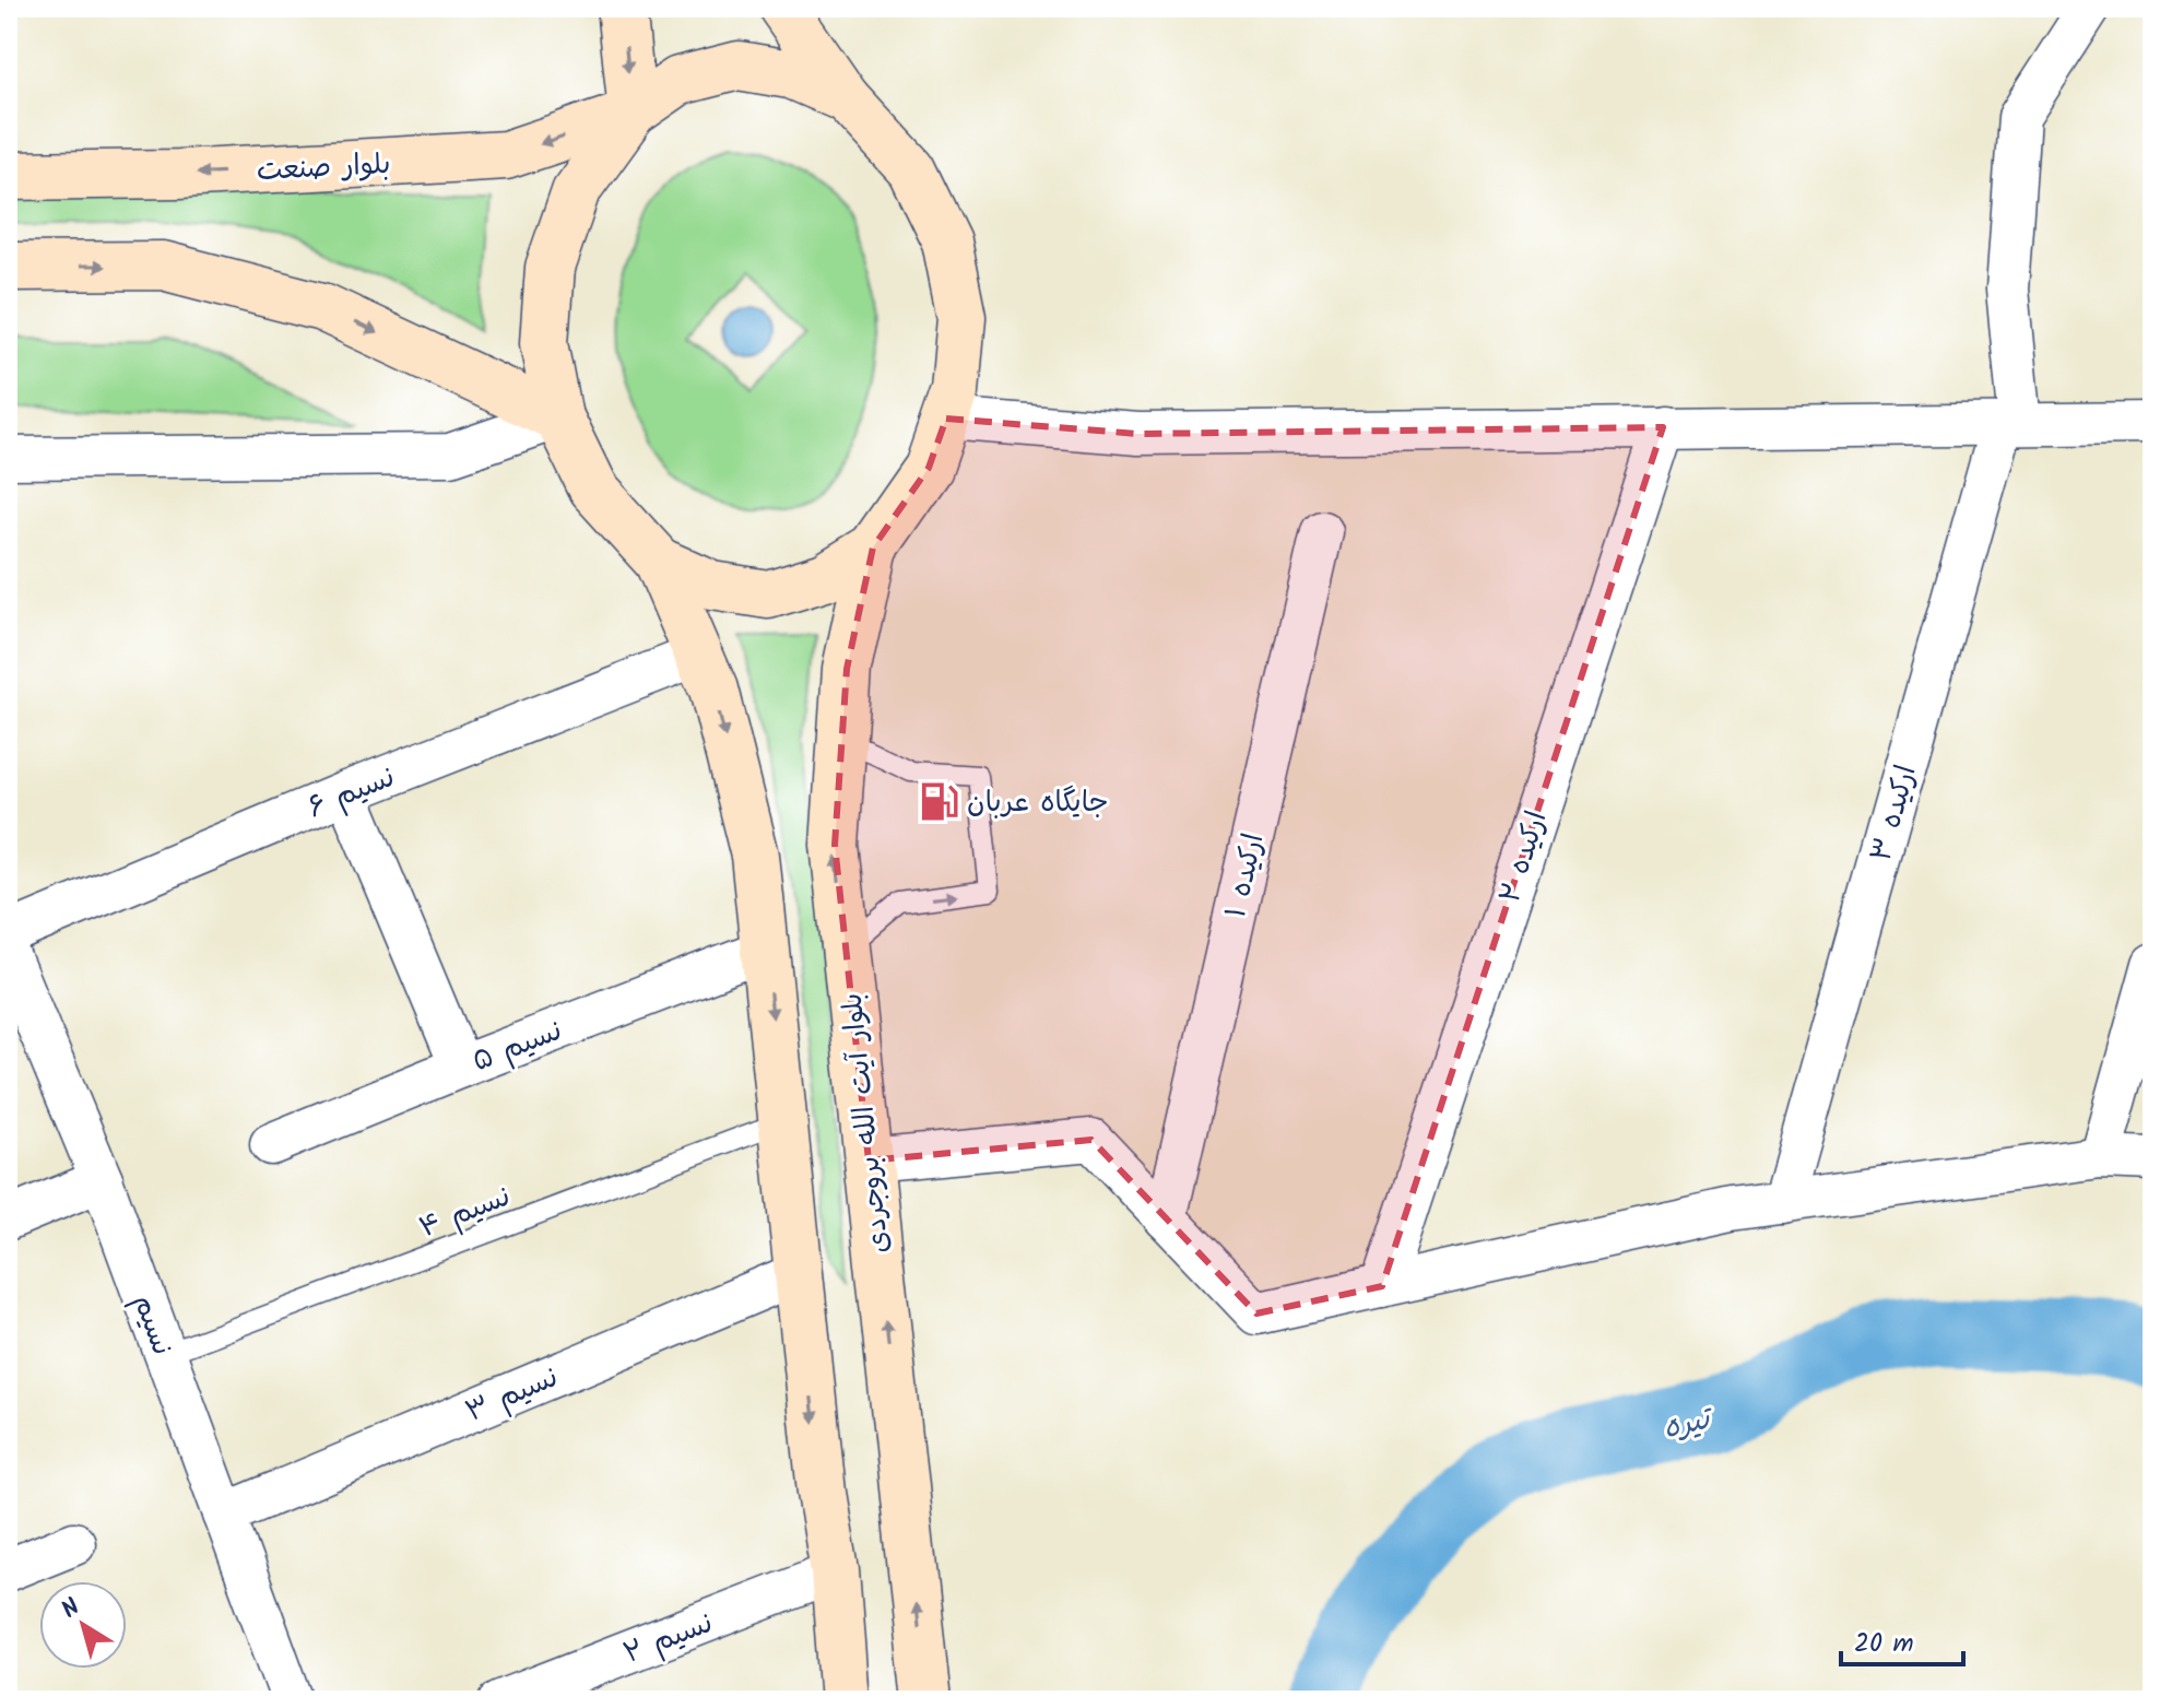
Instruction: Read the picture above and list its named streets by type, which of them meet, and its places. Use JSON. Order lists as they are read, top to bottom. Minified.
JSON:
{"streets":{"main road":["بلوار صنعت","بلوار آیت الله بروجردی"],"street":["نسیم ۶","ارکیده ۳","ارکیده ۲","ارکیده ۱","نسیم ۵","نسیم","نسیم ۳","نسیم ۲"],"lane":["نسیم ۴"]},"crossings":[["نسیم ۴","نسیم"],["نسیم","نسیم ۳"]],"water":["تيره"],"places":{"fuel station":["جایگاه عربان"]},"scale_bar":"20 m","north":"top left"}
